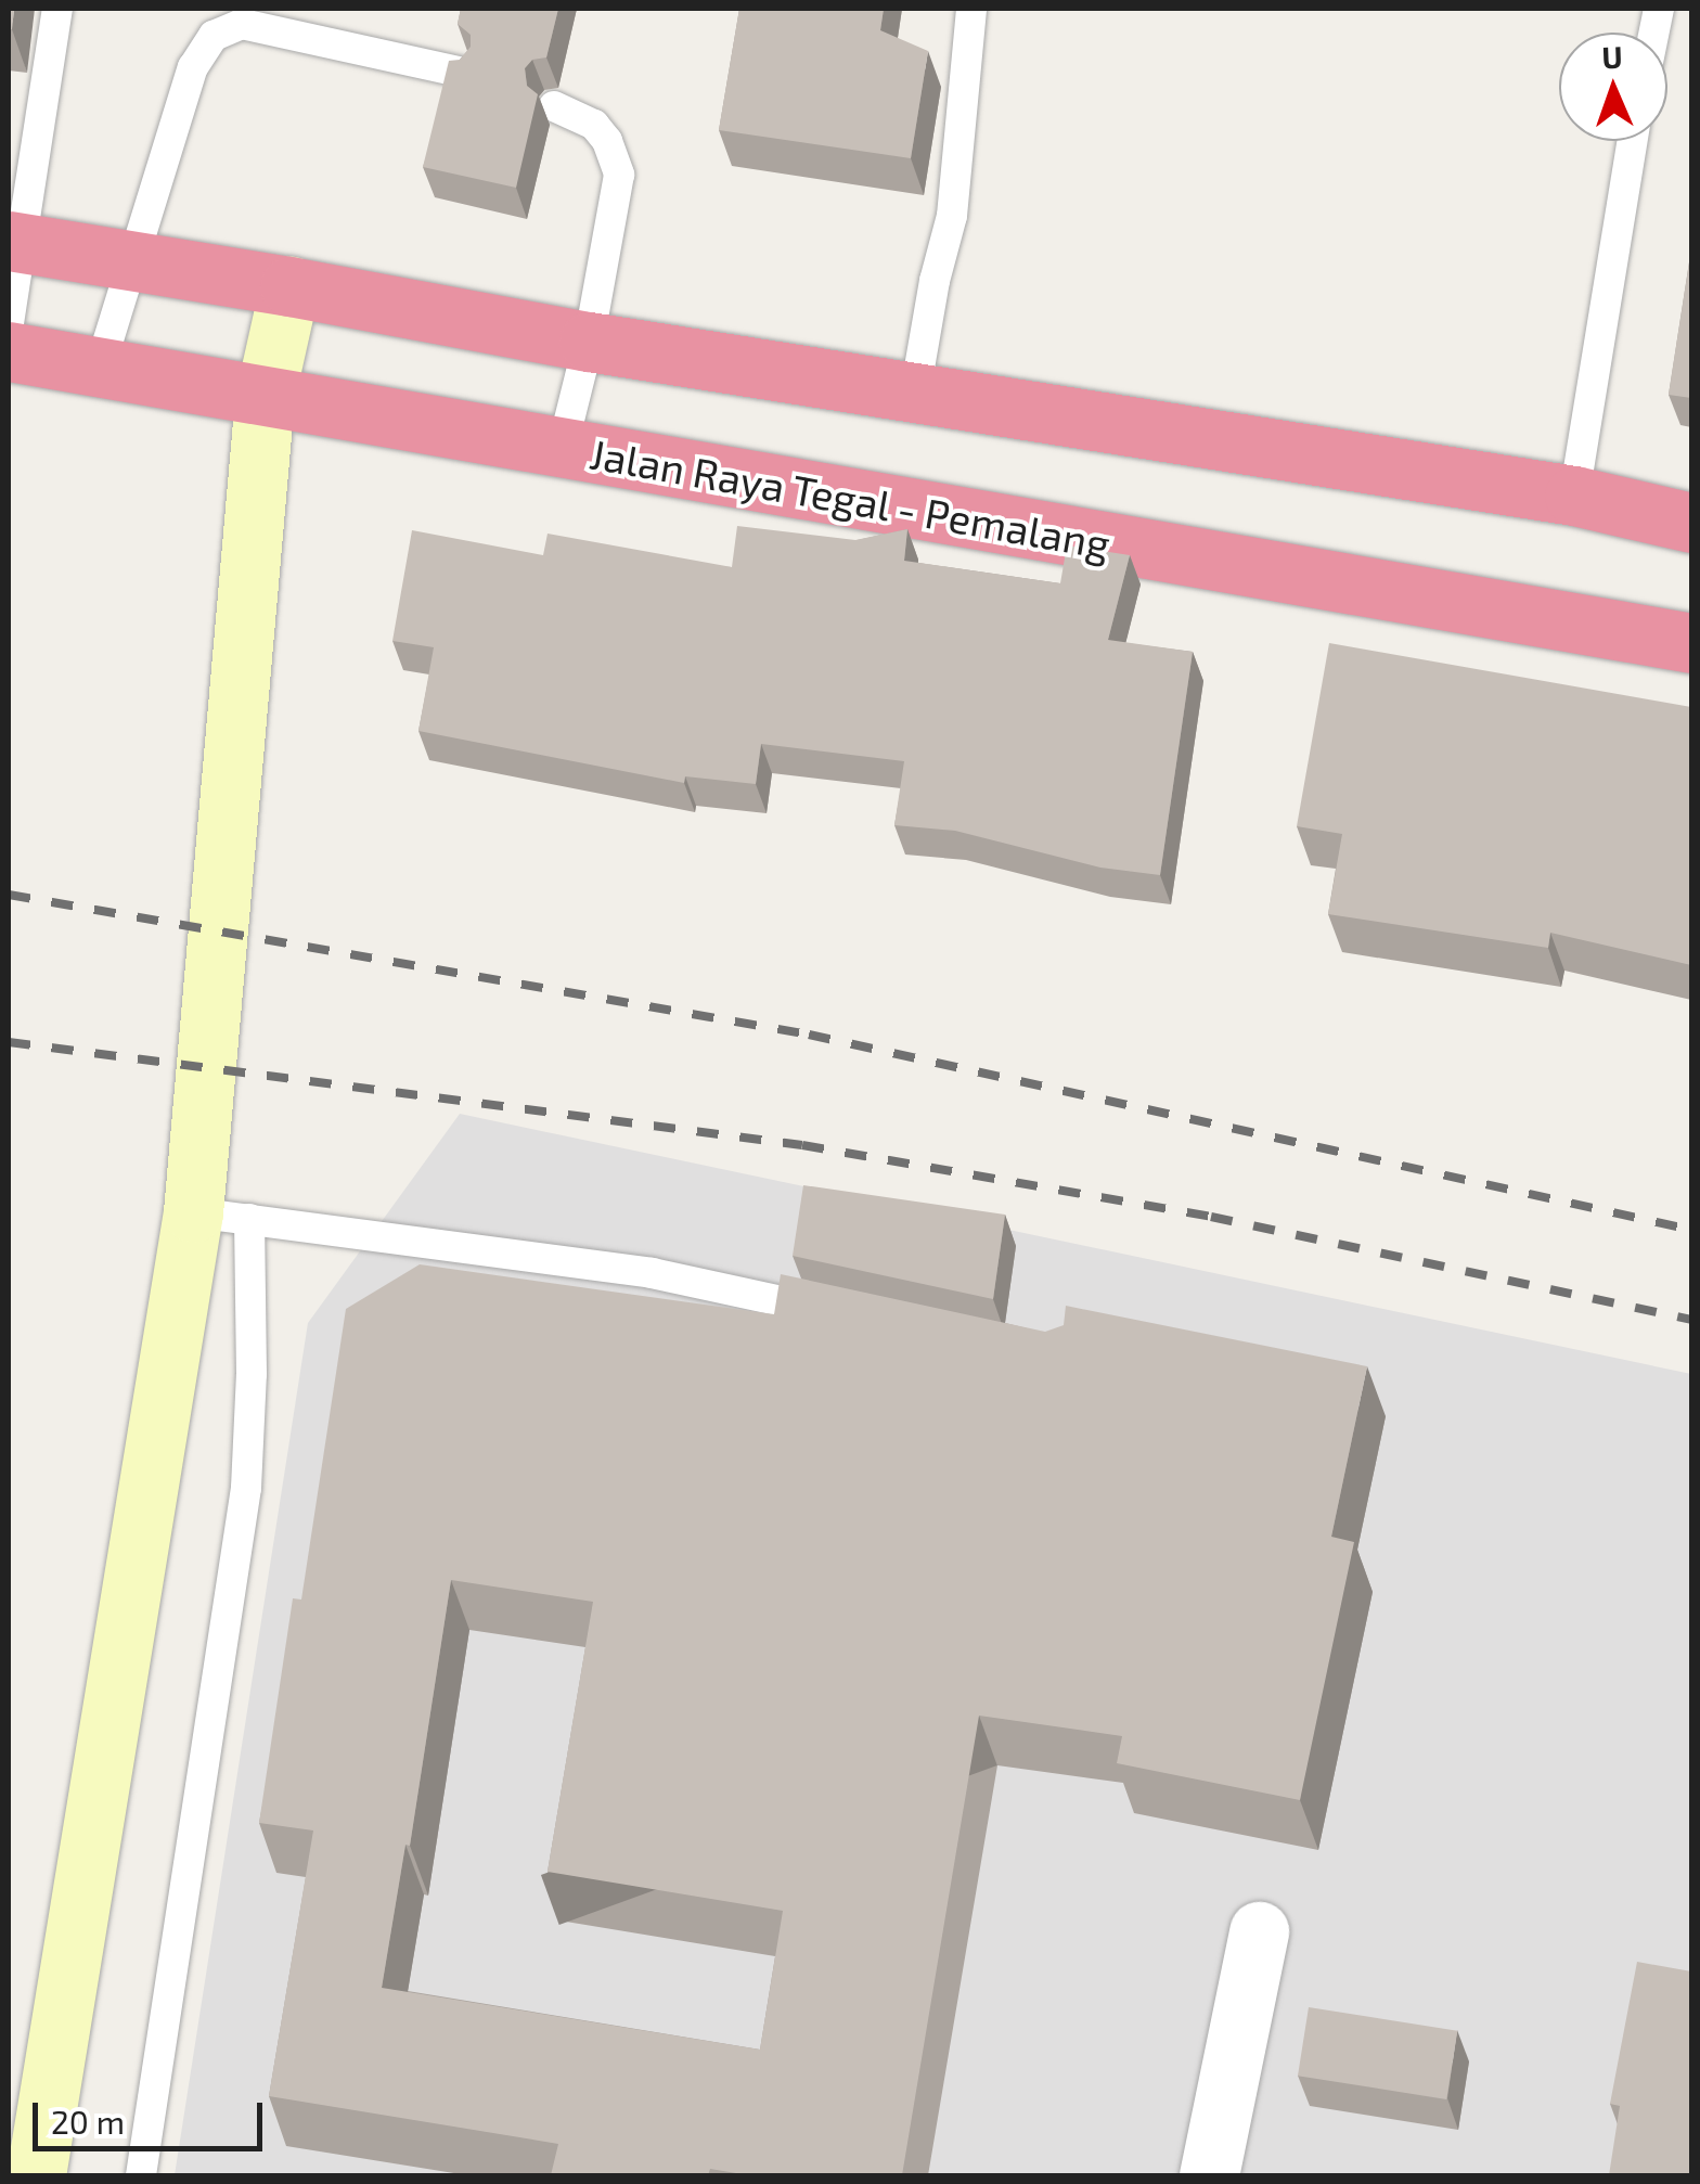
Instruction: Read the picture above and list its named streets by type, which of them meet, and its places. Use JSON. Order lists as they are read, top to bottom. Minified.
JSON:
{"streets":{"highway":["Jalan Raya Tegal - Pemalang"]},"scale_bar":"20 m","north":"top"}
